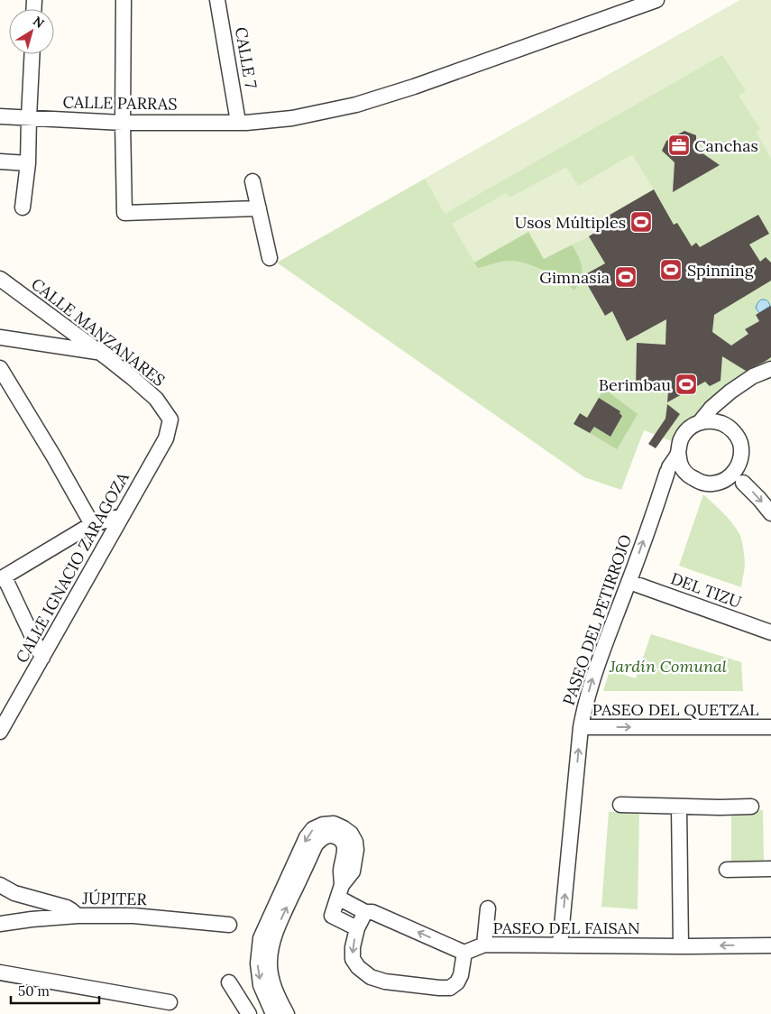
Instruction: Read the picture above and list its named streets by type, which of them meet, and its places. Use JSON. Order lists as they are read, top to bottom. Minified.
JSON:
{"streets":{"street":["CALLE 7","CALLE PARRAS","CALLE MANZANARES","CALLE IGNACIO ZARAGOZA","DEL TIZU","PASEO DEL PETIRROJO","PASEO DEL QUETZAL","JÚPITER","PASEO DEL FAISAN"]},"crossings":[["CALLE 7","CALLE PARRAS"],["CALLE MANZANARES","CALLE IGNACIO ZARAGOZA"],["DEL TIZU","PASEO DEL PETIRROJO"],["PASEO DEL PETIRROJO","PASEO DEL QUETZAL"],["PASEO DEL PETIRROJO","PASEO DEL FAISAN"]],"parks":["Jardín Comunal"],"places":{"office":["Canchas"],"sports":["Usos Múltiples","Spinning","Gimnasia","Berimbau"]},"scale_bar":"50 m","north":"top right"}
